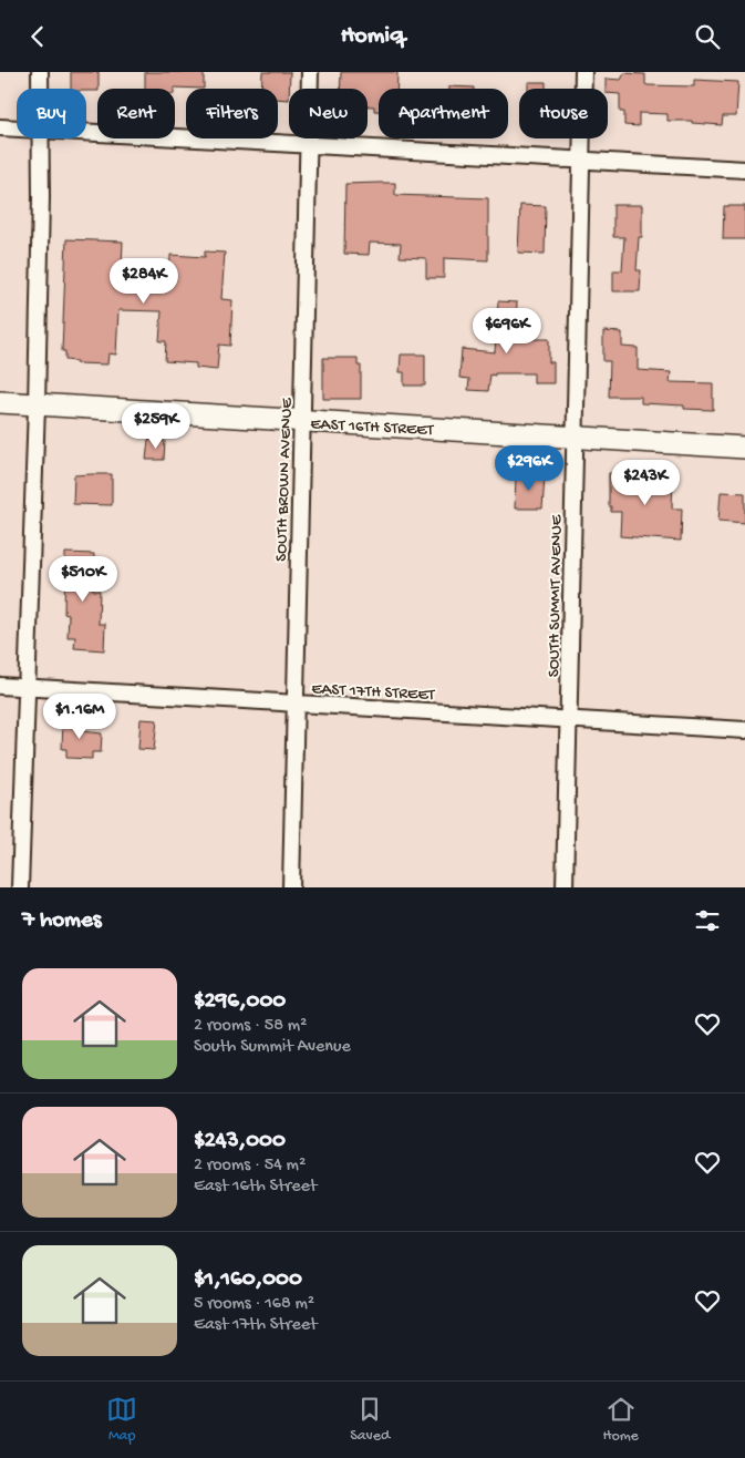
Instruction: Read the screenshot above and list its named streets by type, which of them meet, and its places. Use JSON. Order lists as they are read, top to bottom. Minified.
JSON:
{"streets":{"street":["EAST 16TH STREET","SOUTH BROWN AVENUE","SOUTH SUMMIT AVENUE","EAST 17TH STREET"]},"crossings":[["EAST 16TH STREET","SOUTH BROWN AVENUE"],["EAST 16TH STREET","SOUTH SUMMIT AVENUE"],["SOUTH BROWN AVENUE","EAST 17TH STREET"],["SOUTH SUMMIT AVENUE","EAST 17TH STREET"]],"page":{"header":"Homiq","chip":["Buy","Rent","Filters","New","Apartment","House"],"price":["$284K","$696K","$259K","$296K","$243K","$510K","$1.16M"],"heading":"7 homes","list":[{"name":"$296,000","note":"2 rooms · 58 m² · South Summit Avenue"},{"name":"$243,000","note":"2 rooms · 54 m² · East 16th Street"},{"name":"$1,160,000","note":"5 rooms · 168 m² · East 17th Street"}],"tabs":["Map","Saved","Home"]}}
